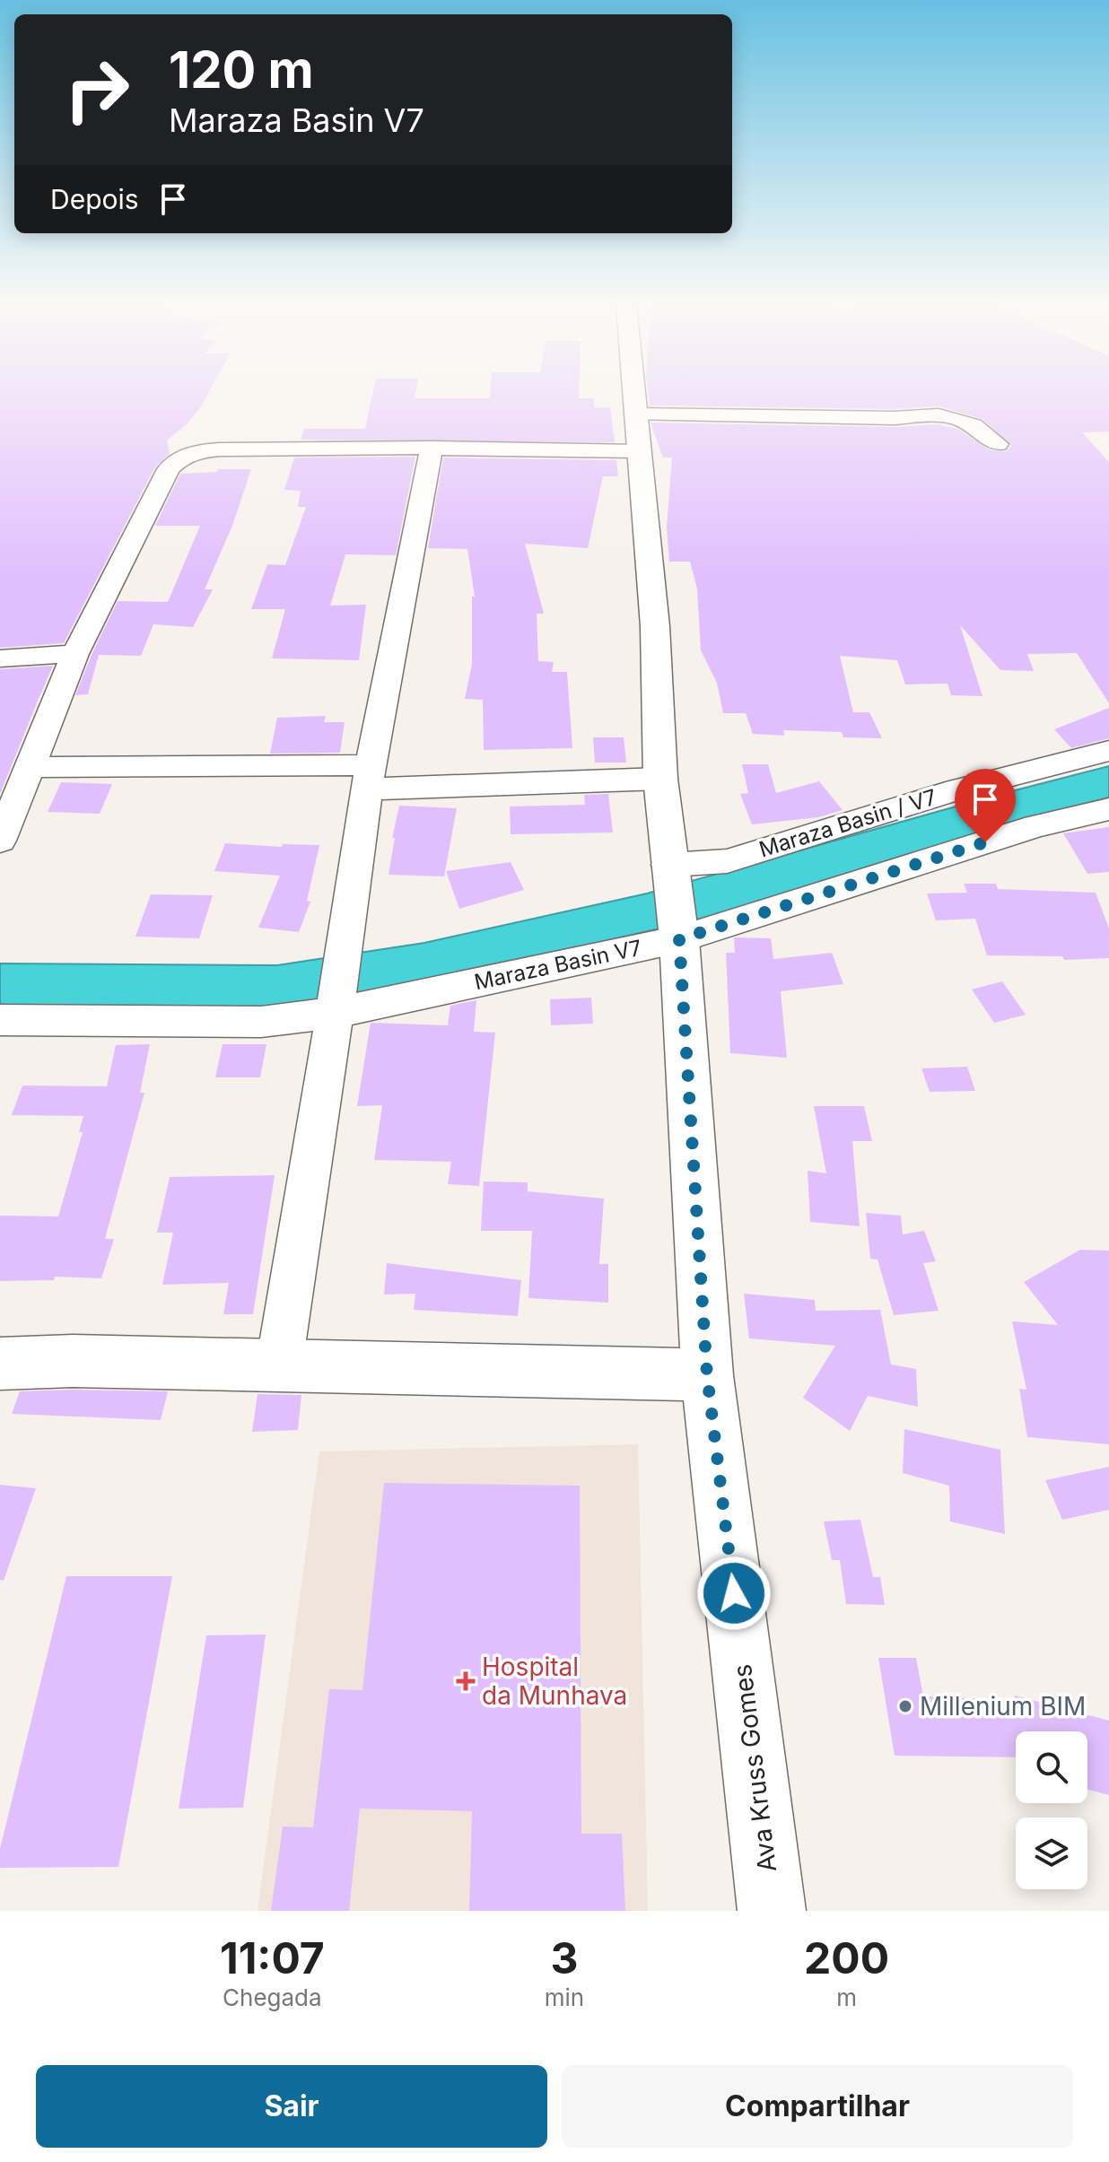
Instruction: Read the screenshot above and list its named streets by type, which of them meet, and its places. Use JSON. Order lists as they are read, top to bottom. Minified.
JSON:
{"streets":{"street":["Maraza Basin / V7","Maraza Basin V7","Ava Kruss Gomes"]},"crossings":[["Maraza Basin / V7","Ava Kruss Gomes"],["Maraza Basin V7","Ava Kruss Gomes"]],"places":{"health":["Hospital da Munhava"],"other":["Millenium BIM"]},"page":{"turn":["120 m","Maraza Basin V7"],"then":"Depois","eta":["11:07","Chegada","3","min","200","m"],"buttons":["Sair","Compartilhar"]}}
